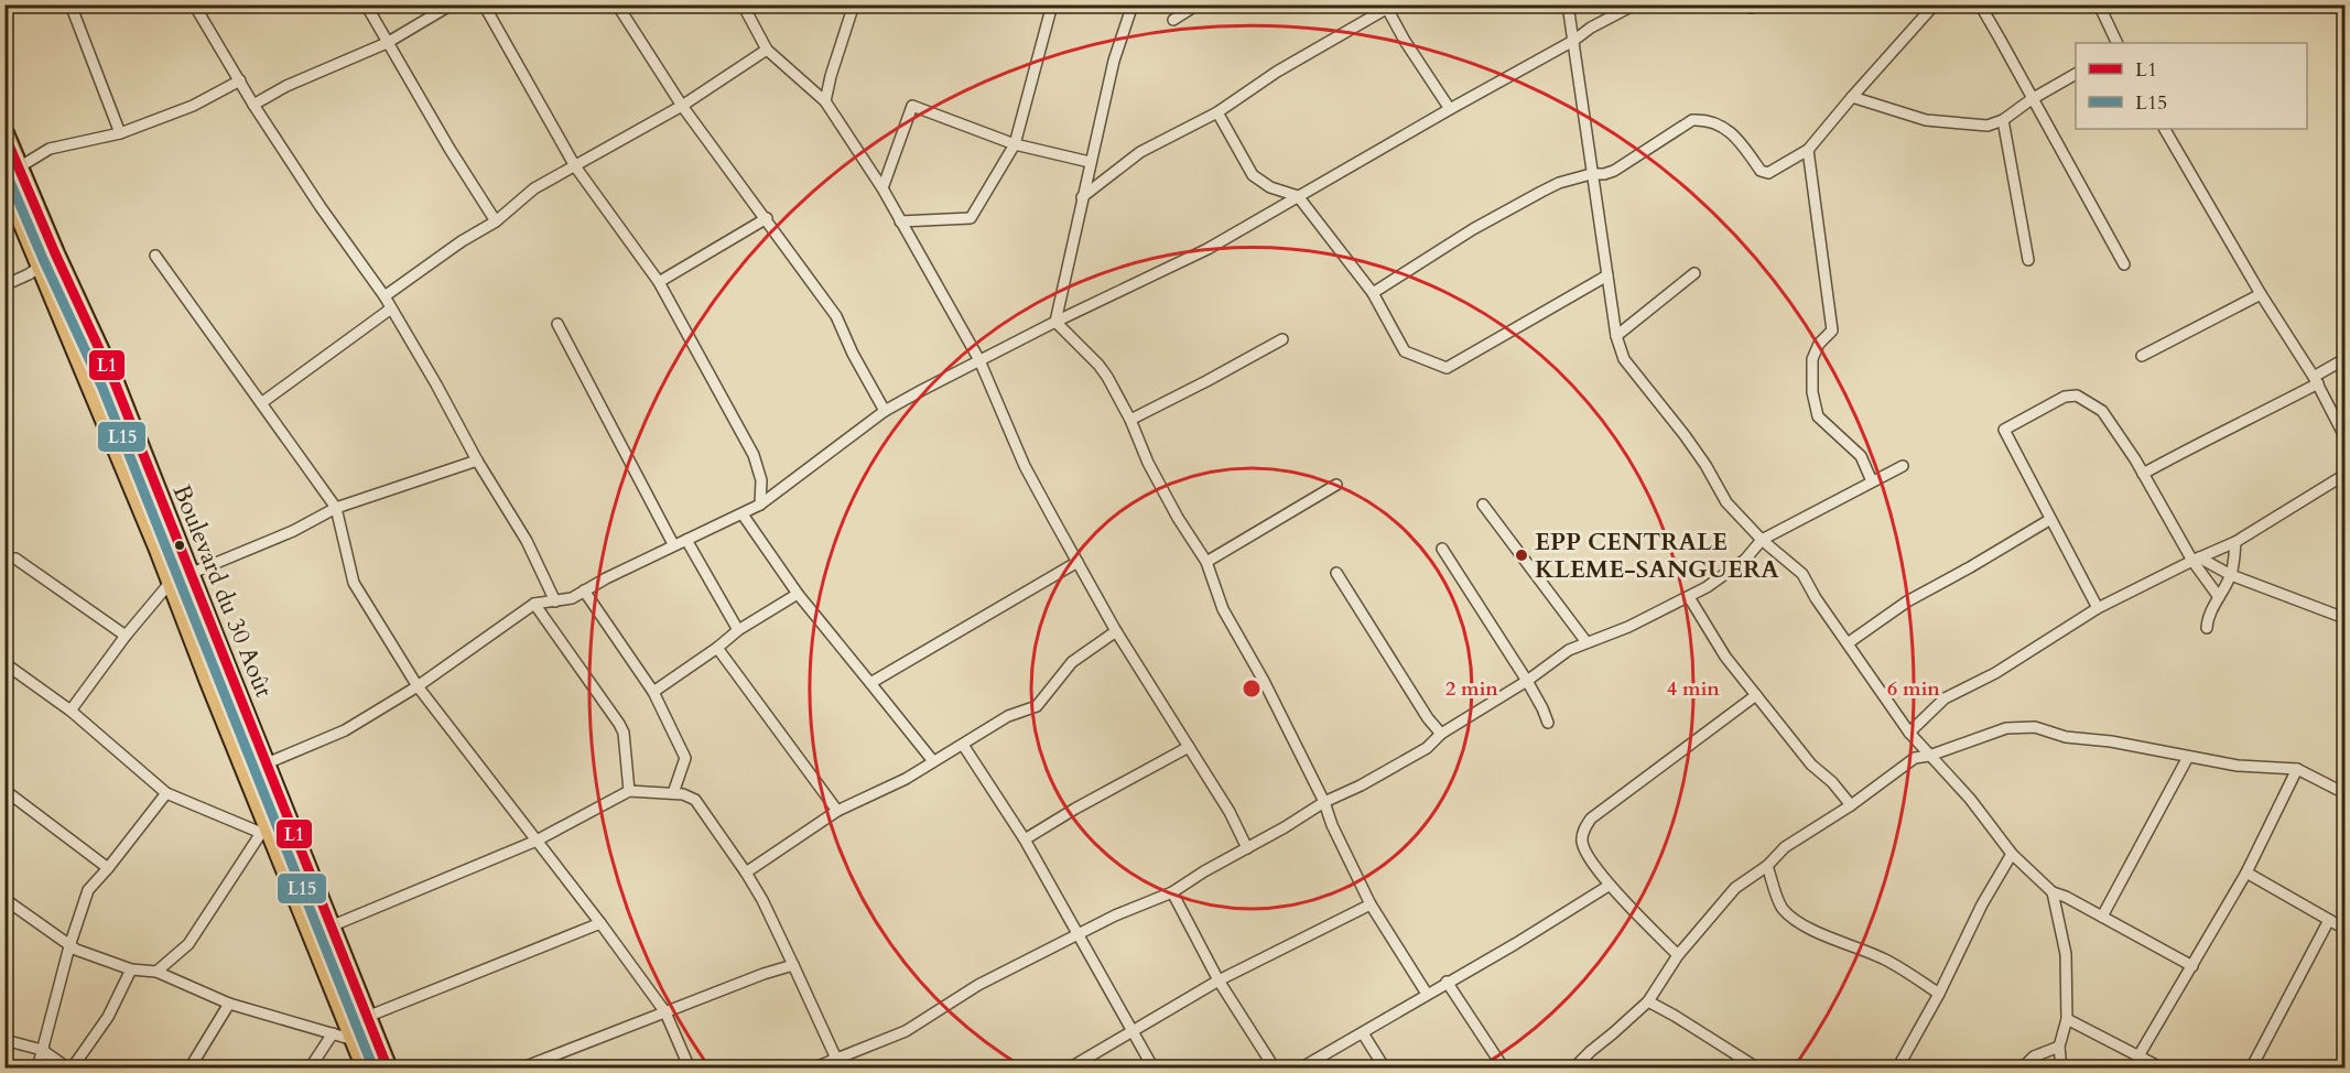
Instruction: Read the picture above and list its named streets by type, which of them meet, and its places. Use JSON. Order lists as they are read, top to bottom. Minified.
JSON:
{"streets":{"highway":["Boulevard du 30 Août"]},"places":["EPP CENTRALE KLEME-SANGUERA"],"lines":["transit line L1","transit line L15"],"legend":["L1","L15"],"rings":["2 min","4 min","6 min"]}
